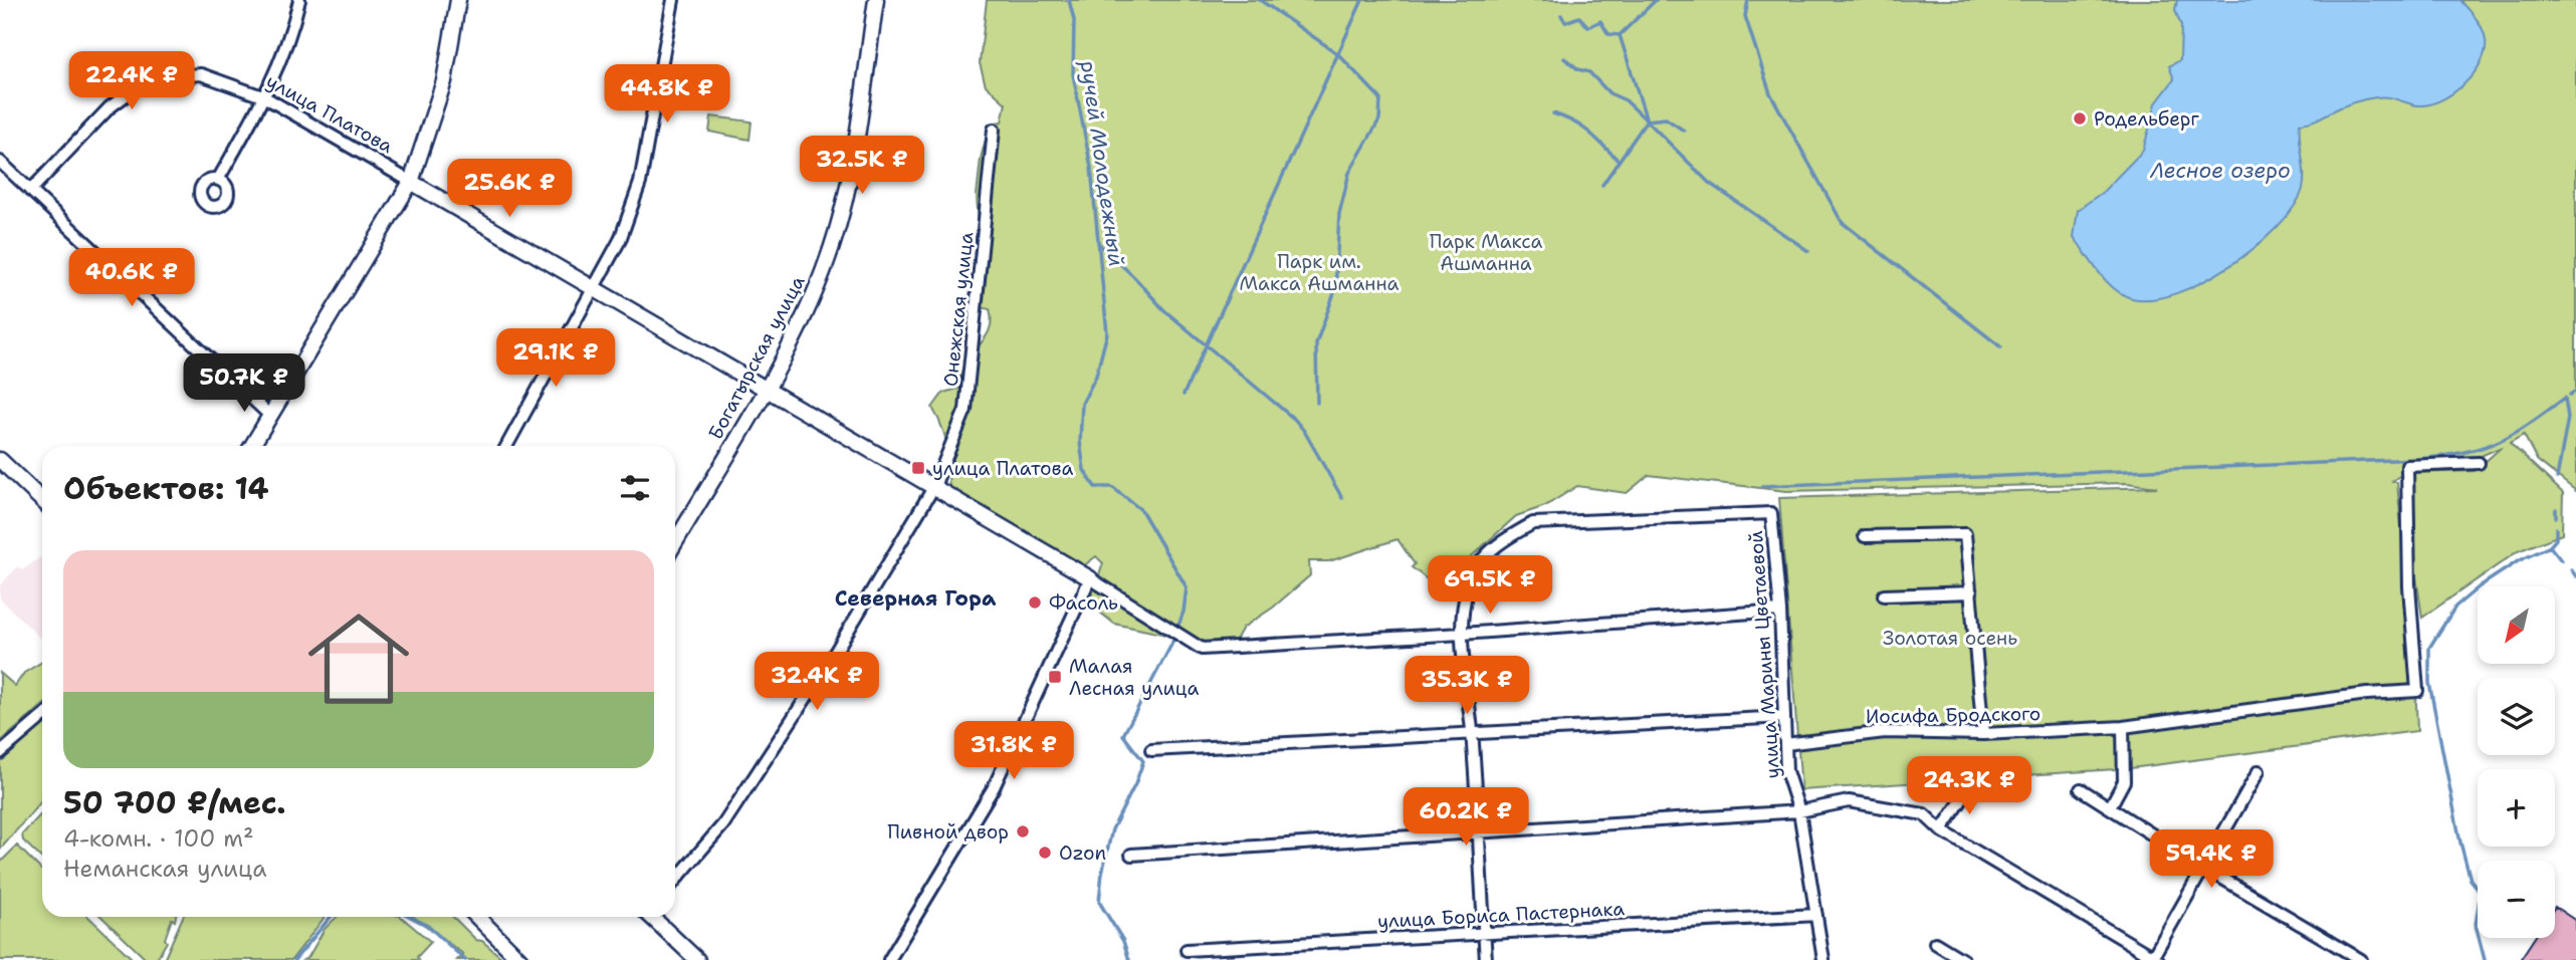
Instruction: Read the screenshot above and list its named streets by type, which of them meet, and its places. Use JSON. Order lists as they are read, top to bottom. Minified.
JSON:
{"streets":{"street":["улица Платова","Онежская улица","Богатырская улица","улица Марины Цветаевой","Иосифа Бродского","улица Бориса Пастернака"]},"crossings":[["улица Платова","Онежская улица"],["улица Платова","Богатырская улица"],["улица Платова","улица Марины Цветаевой"],["улица Марины Цветаевой","Иосифа Бродского"],["улица Марины Цветаевой","улица Бориса Пастернака"]],"districts":["Северная Гора"],"water":["ручей Молодежный","Лесное озеро"],"parks":["Парк Макса Ашманна","Парк им. Макса Ашманна","Золотая осень"],"places":{"other":["Родельберг","Фасоль","Пивной двор","Ozon"],"transit":["улица Платова","Малая Лесная улица"]},"north":"bottom left","page":{"price":["22.4K ₽","44.8K ₽","32.5K ₽","25.6K ₽","40.6K ₽","29.1K ₽","50.7K ₽","69.5K ₽","32.4K ₽","35.3K ₽","31.8K ₽","24.3K ₽","60.2K ₽","59.4K ₽"],"heading":"Объектов: 14","list":[{"name":"50 700 ₽/мес.","note":"4-комн. · 100 m² · Неманская улица"}],"map_buttons":["+","−"]}}
